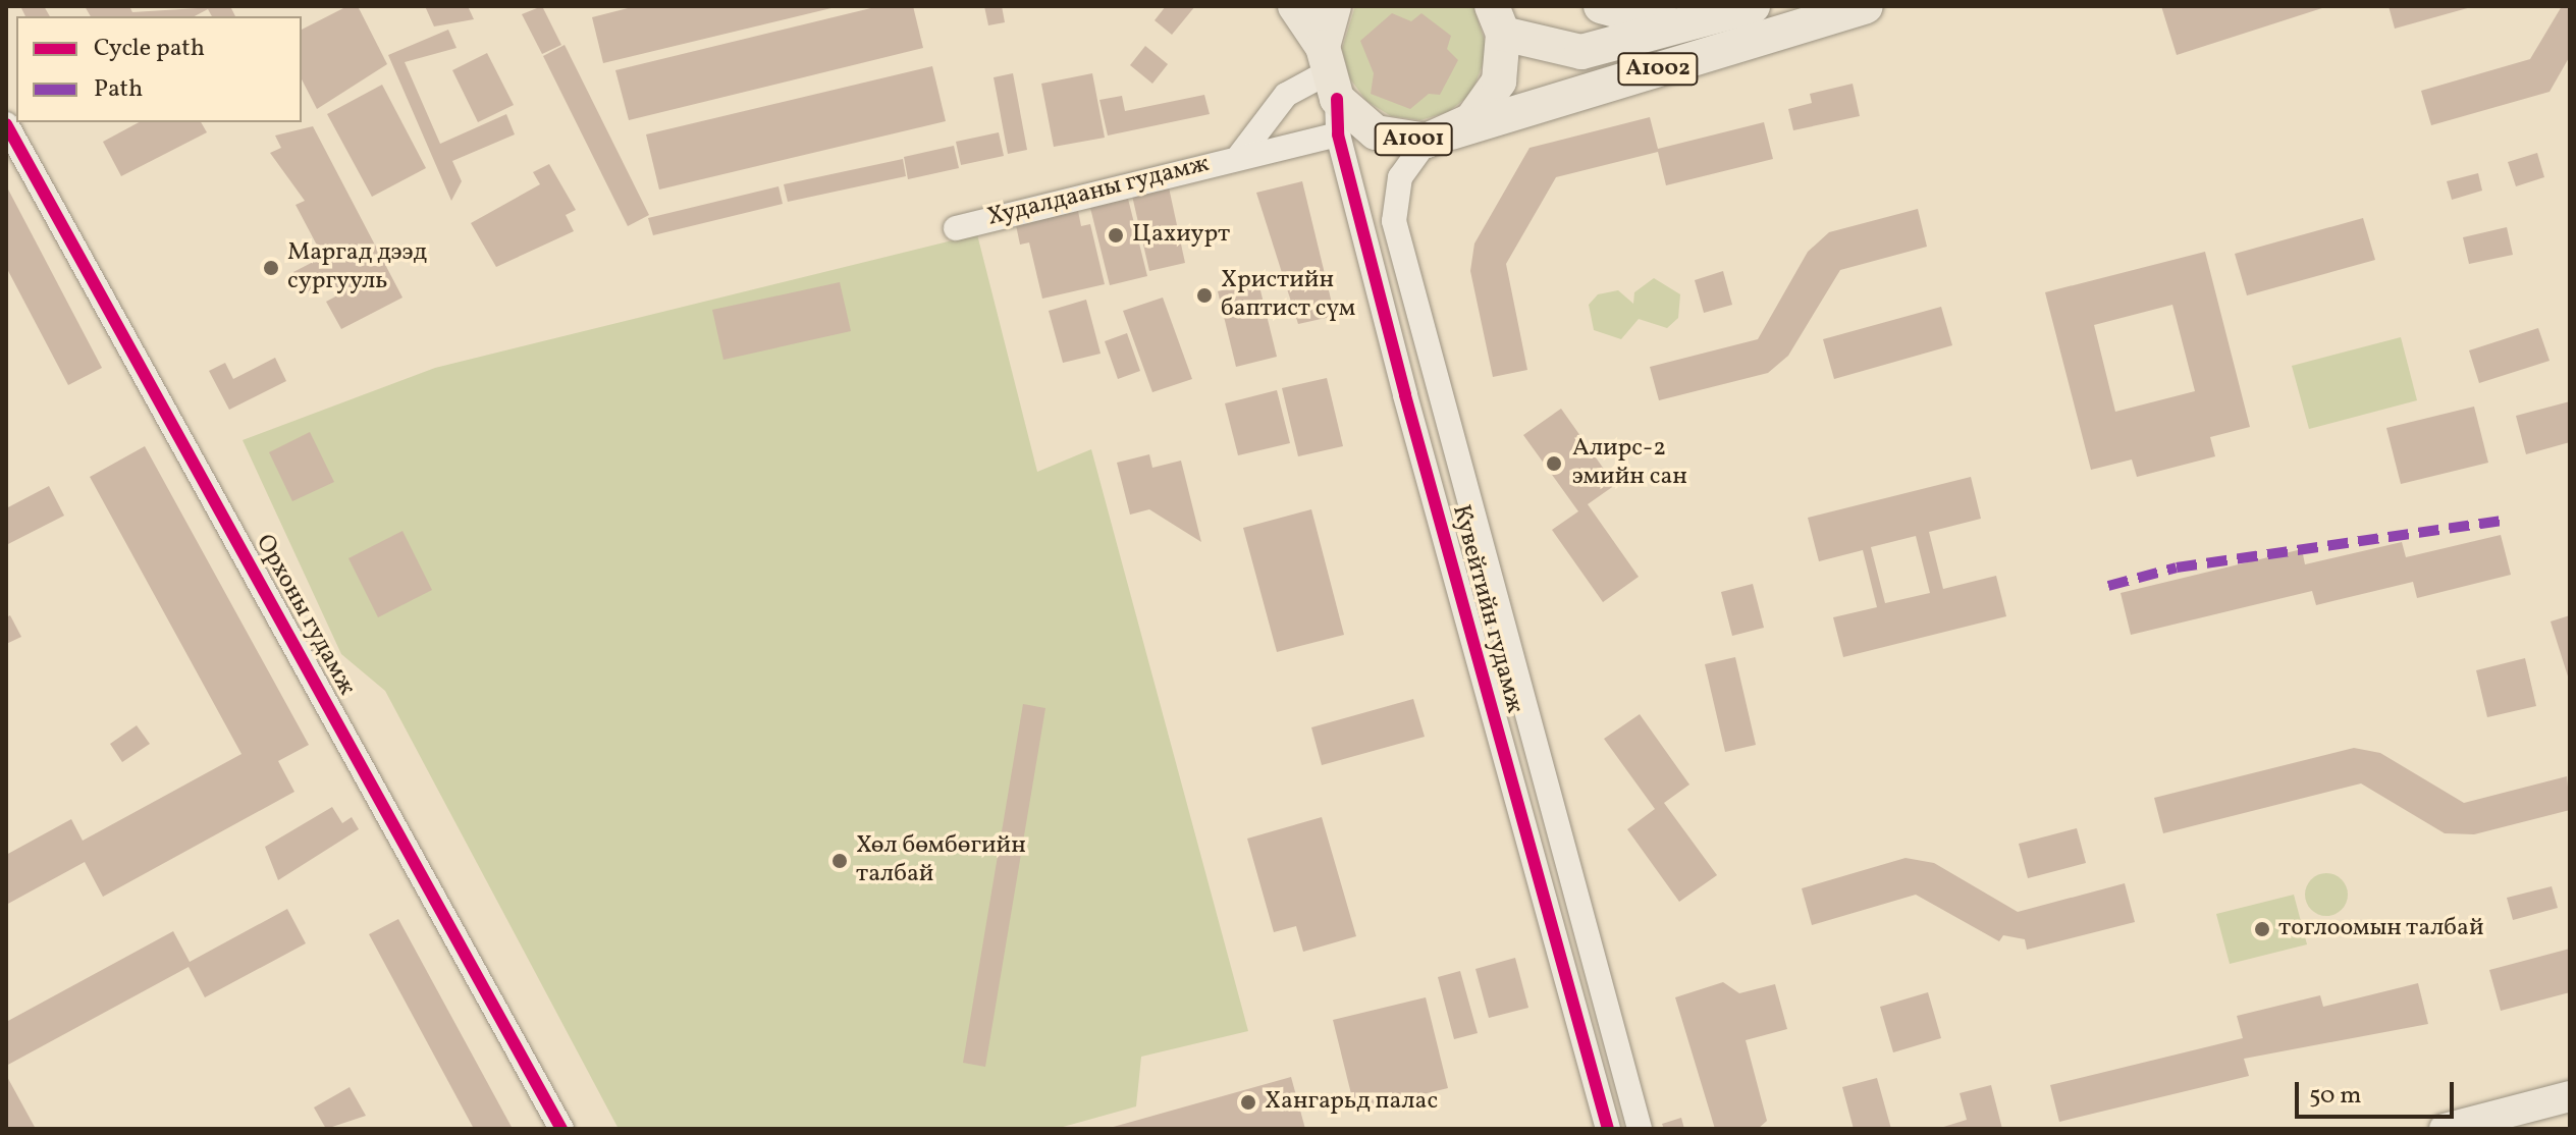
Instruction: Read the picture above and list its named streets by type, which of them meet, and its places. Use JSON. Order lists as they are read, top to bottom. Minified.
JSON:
{"streets":{"highway":["A1002","A1001"],"street":["Худалдааны гудамж","Кувейтийн гудамж","Орхоны гудамж"]},"crossings":[["A1002","A1001"],["A1002","Кувейтийн гудамж"],["A1001","Худалдааны гудамж"],["A1001","Кувейтийн гудамж"],["Худалдааны гудамж","Кувейтийн гудамж"]],"places":["Цахиурт","Маргад дээд сургууль","Христийн баптист сүм","Aлирс-2 эмийн сан","Хөл бөмбөгийн талбай","тоглоомын талбай","Хангарьд палас"],"legend":["Cycle path","Path"],"scale_bar":"50 m"}
